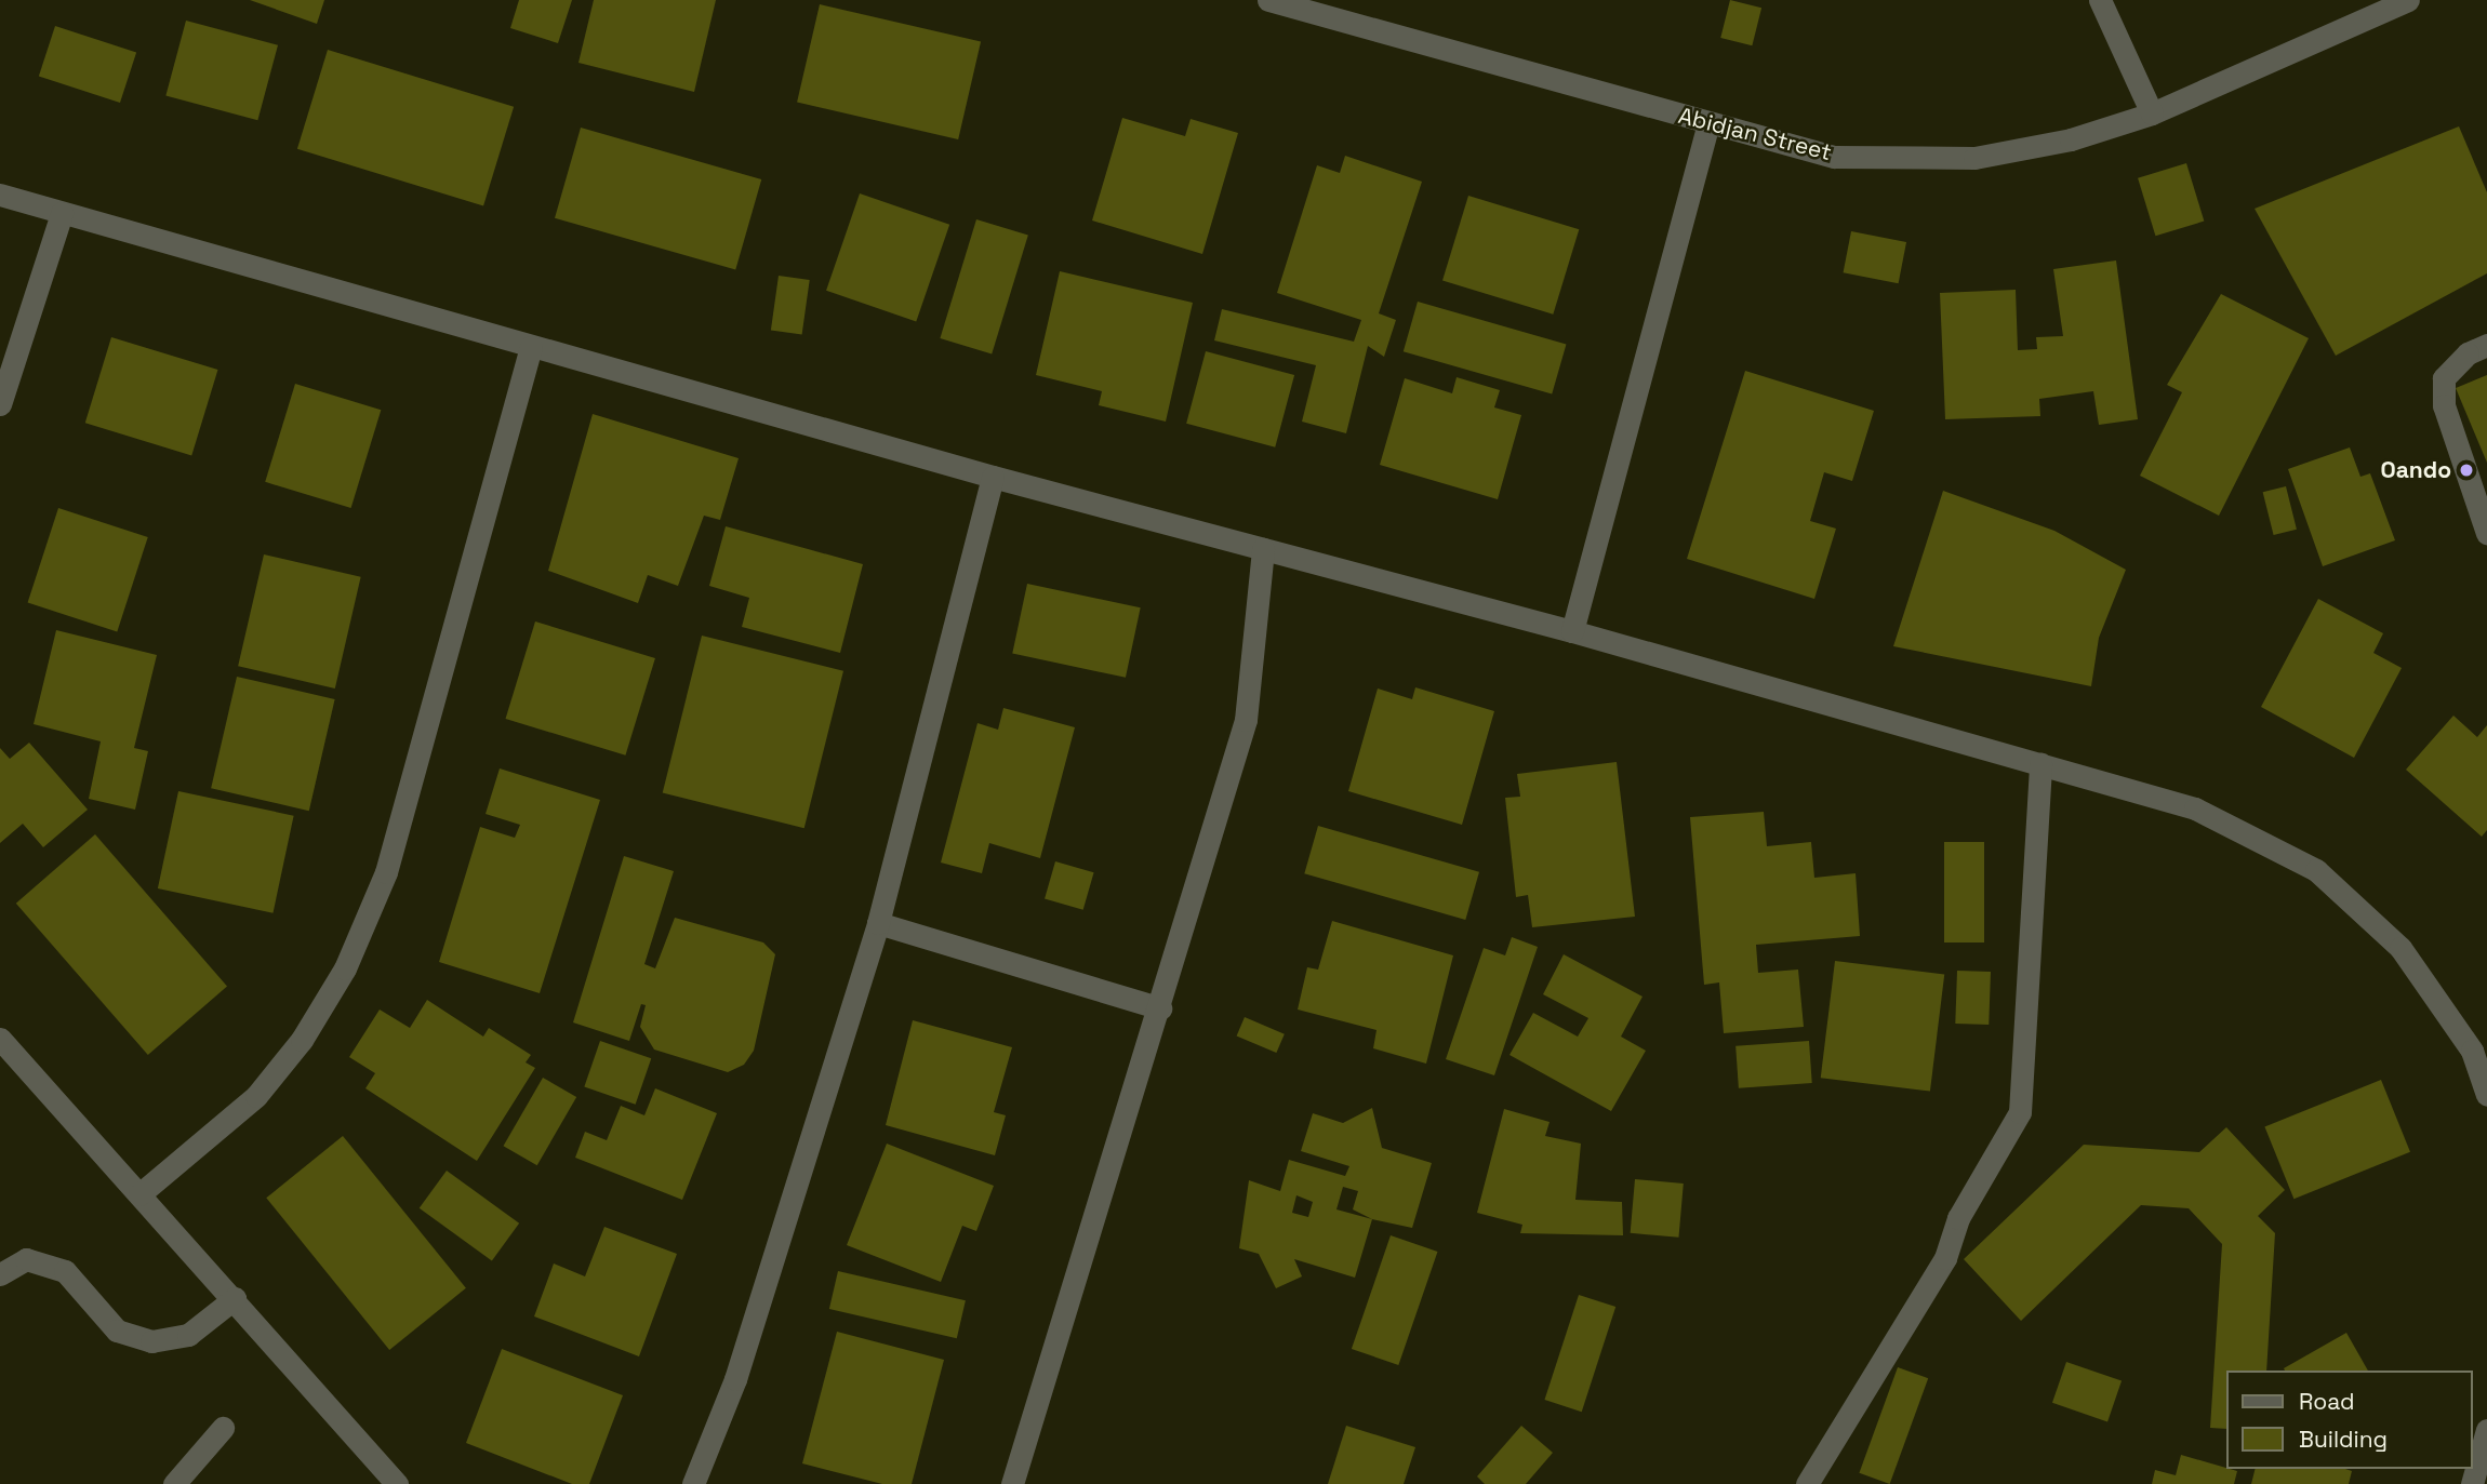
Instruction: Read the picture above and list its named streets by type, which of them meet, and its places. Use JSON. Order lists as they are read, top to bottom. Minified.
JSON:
{"streets":{"street":["Abidjan Street"]},"places":["Oando"],"legend":["Road","Building"]}
